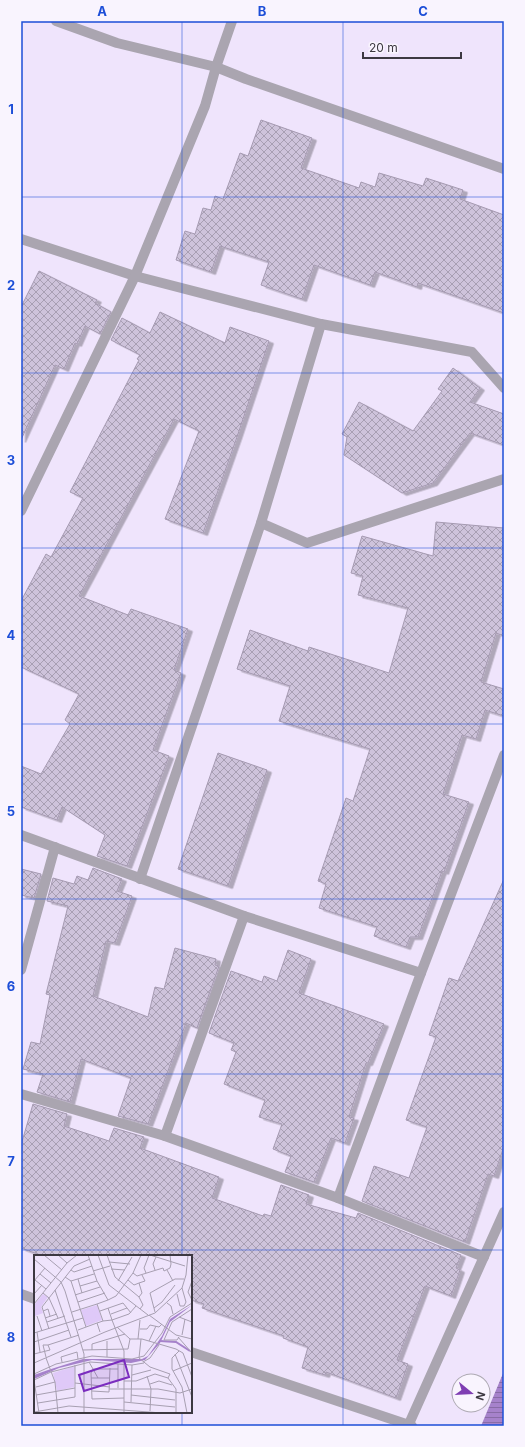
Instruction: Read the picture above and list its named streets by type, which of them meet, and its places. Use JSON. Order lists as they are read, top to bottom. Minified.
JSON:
{"scale_bar":"20 m","north":"right","grid":{"columns":["A","B","C"],"rows":["1","2","3","4","5","6","7","8"]}}
